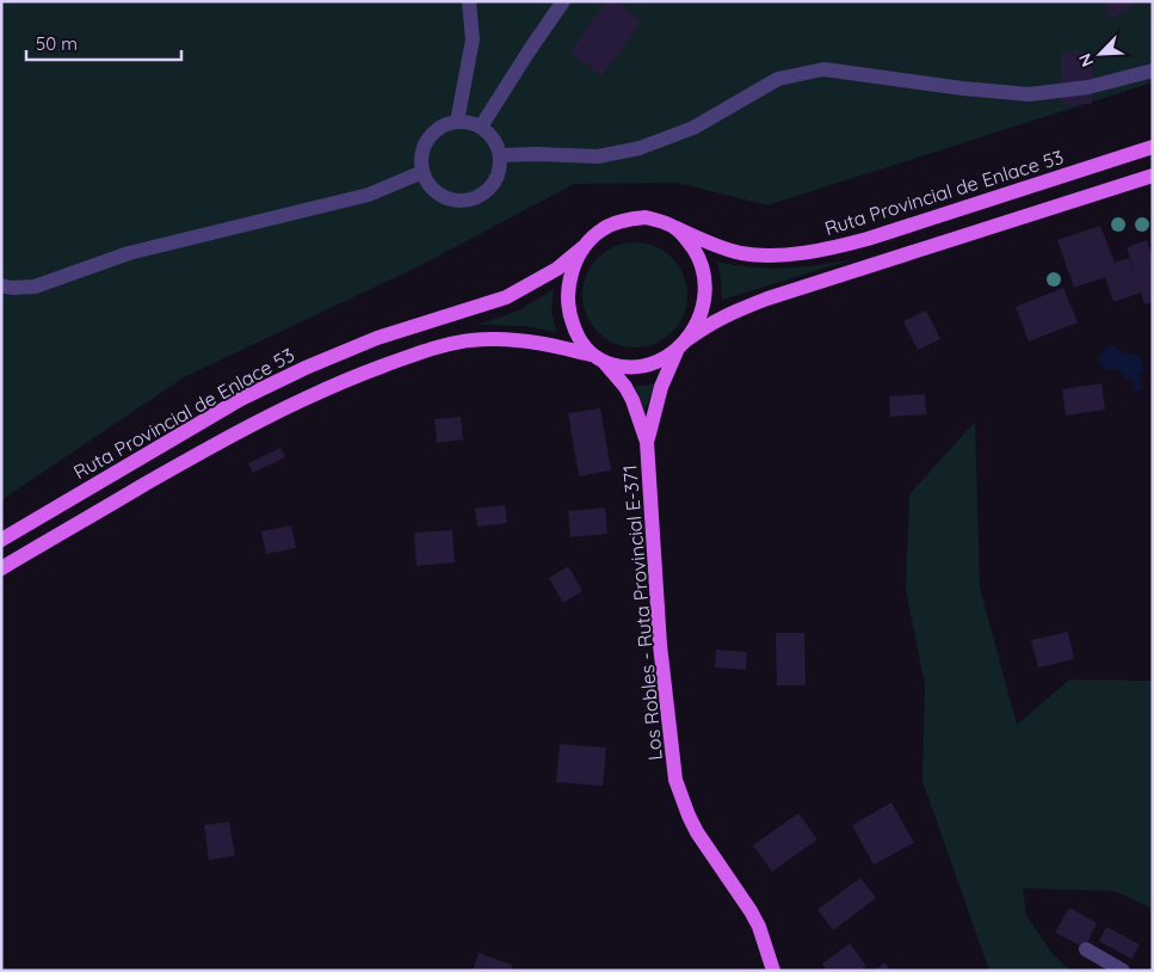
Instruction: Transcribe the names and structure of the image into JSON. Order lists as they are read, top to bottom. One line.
{"streets":{"main road":["Ruta Provincial de Enlace 53","Los Robles - Ruta Provincial E-371"]},"scale_bar":"50 m","north":"bottom left"}
